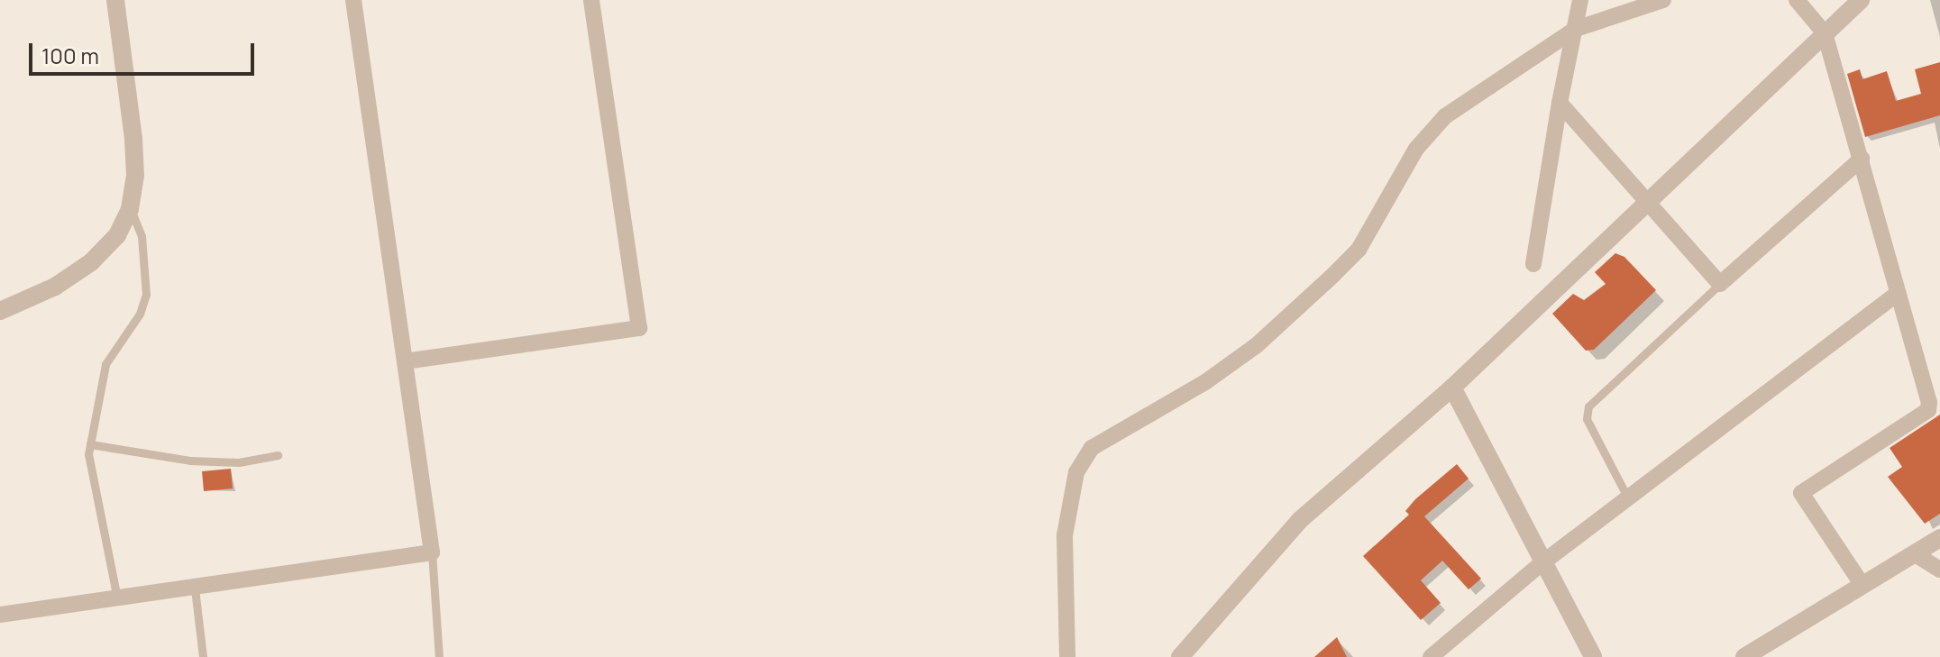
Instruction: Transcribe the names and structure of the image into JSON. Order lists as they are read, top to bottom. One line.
{"scale_bar":"100 m"}
